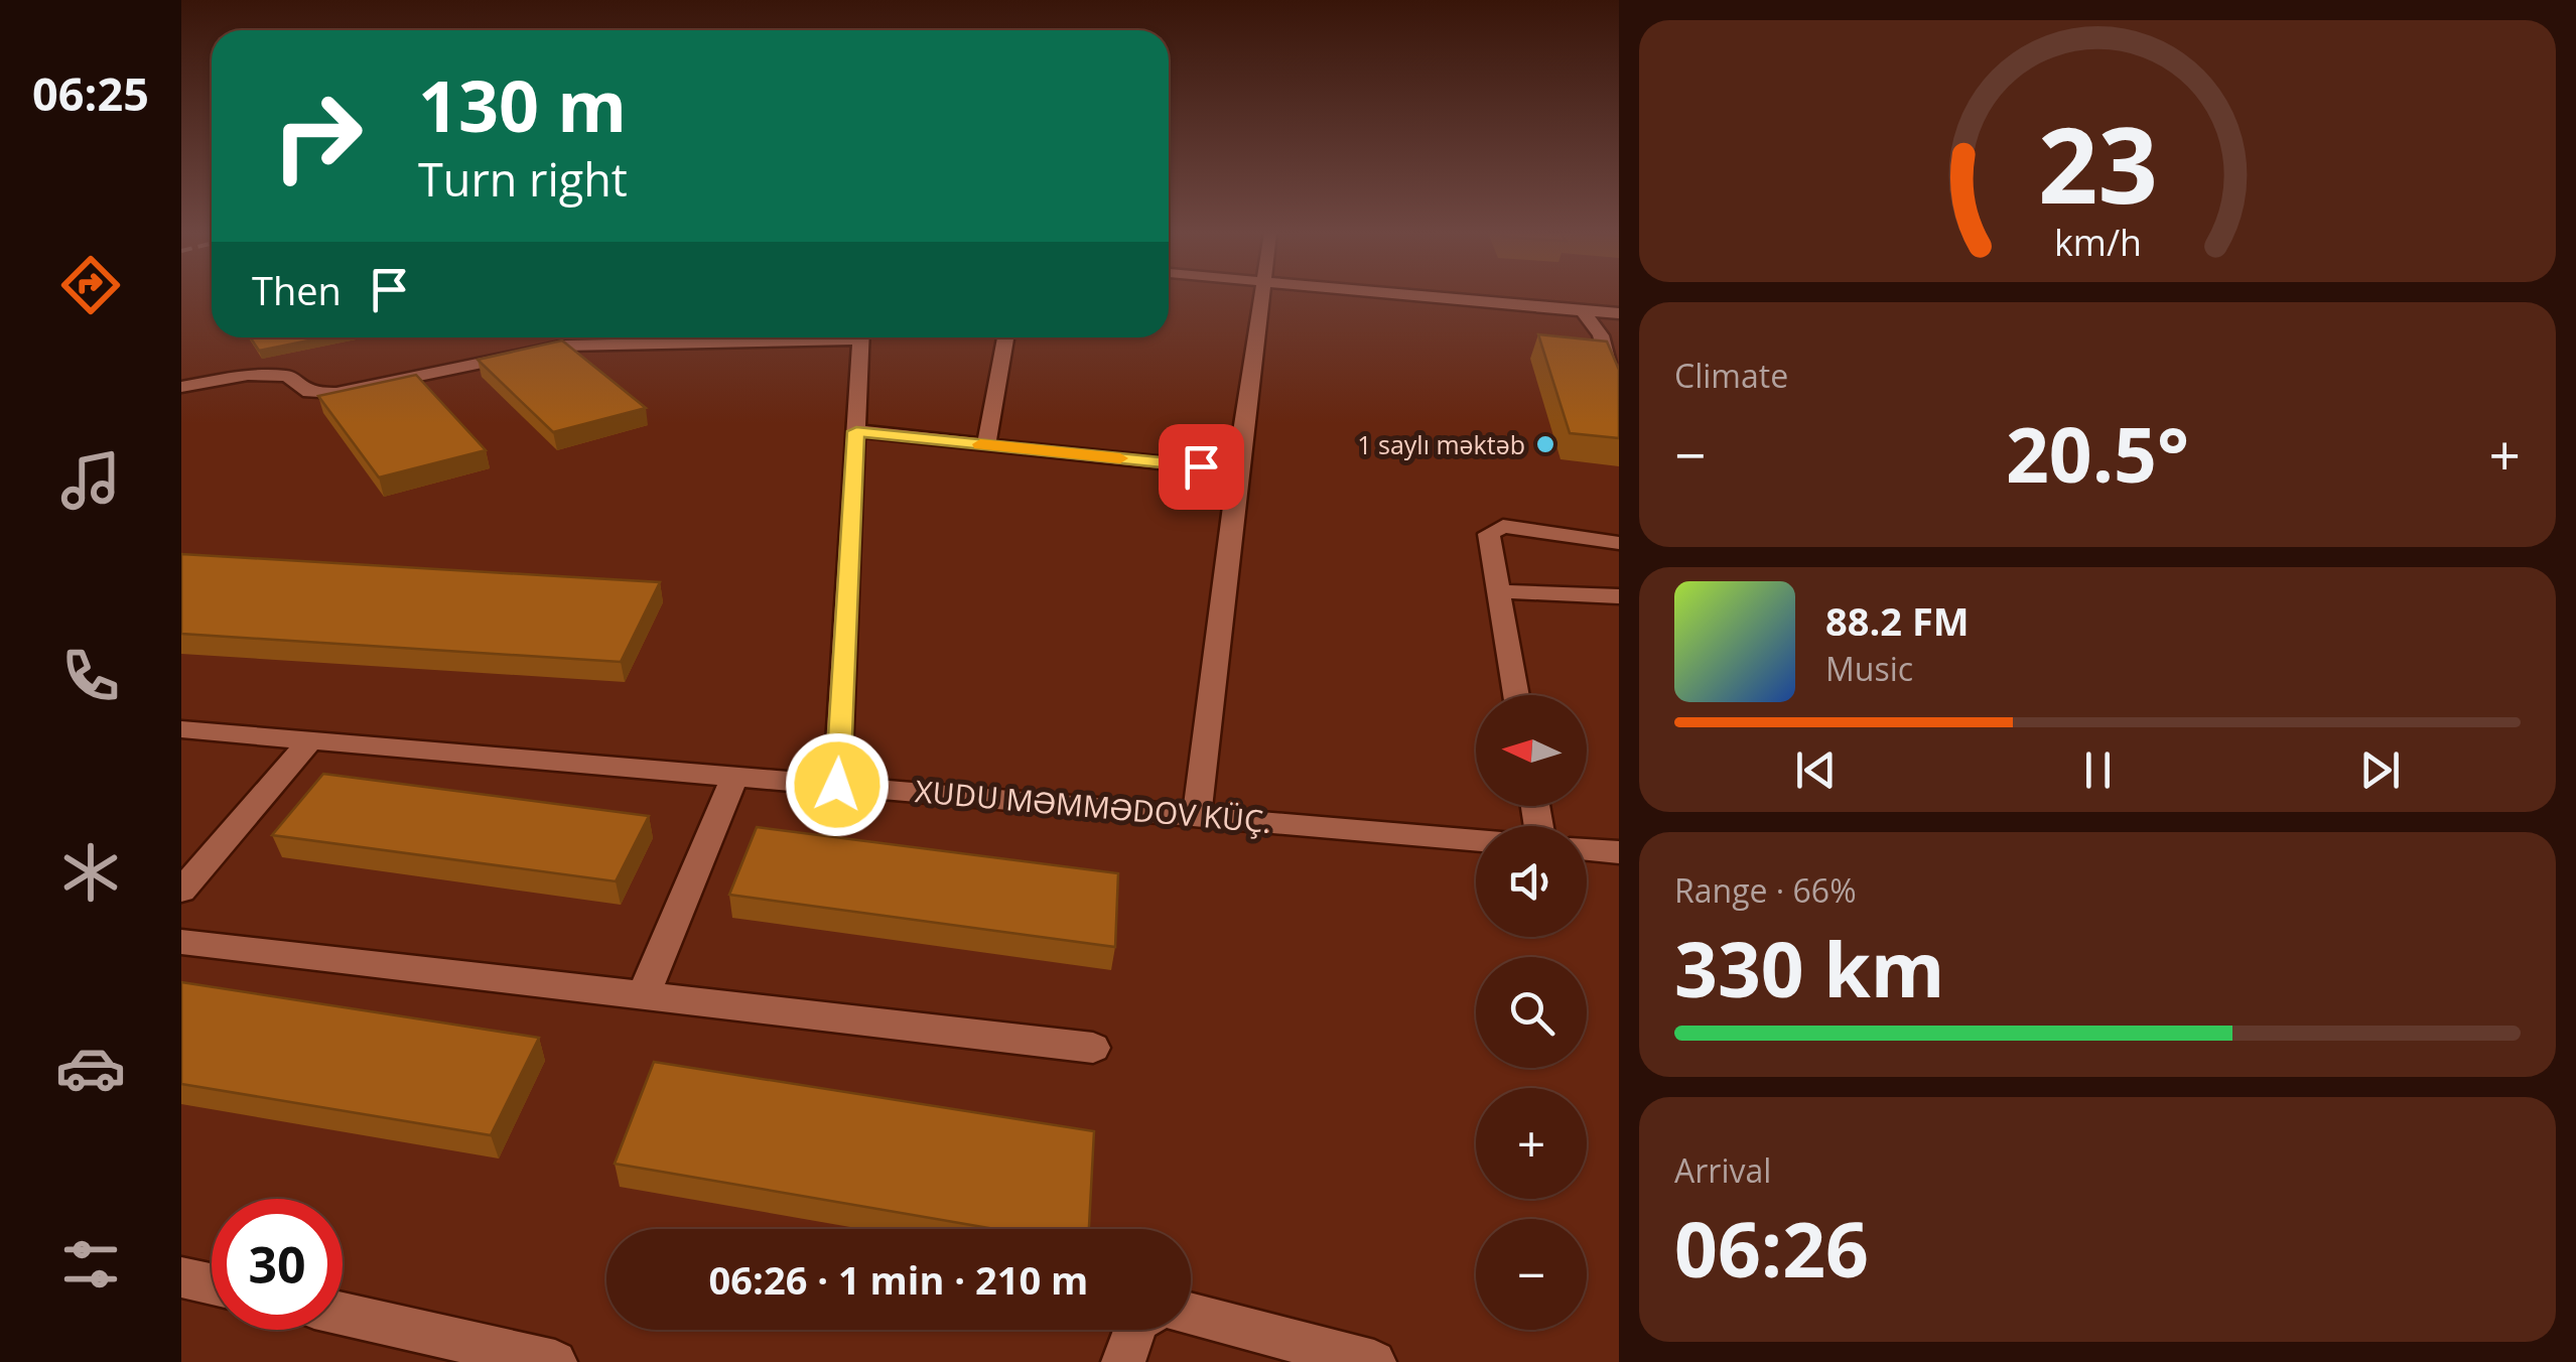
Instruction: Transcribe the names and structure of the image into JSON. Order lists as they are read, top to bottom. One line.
{"streets":{"street":["XUDU MƏMMƏDOV KÜÇ."]},"places":["1 saylı məktəb"],"north":"left","page":{"tabs":"06:25","turn":["130 m","Turn right"],"then":"Then","tile":["Climate",["Range · 66%","330 km"],["Arrival","06:26"]],"heat":["−","20.5°","+"],"song":["88.2 FM","Music"],"map_buttons":["+","−"],"limit":"30","trip":"06:26 · 1 min · 210 m","gauge":["23","km/h"]}}
